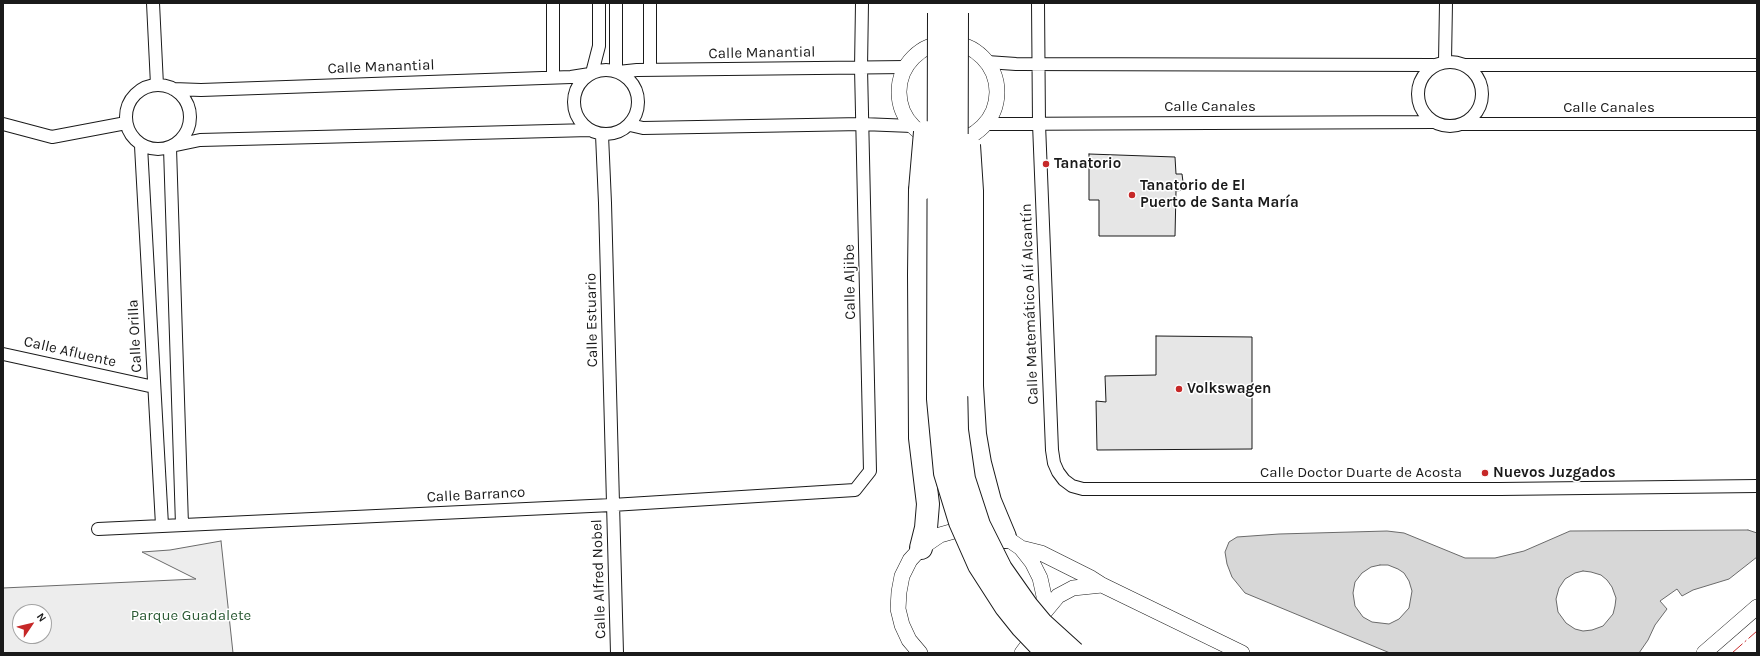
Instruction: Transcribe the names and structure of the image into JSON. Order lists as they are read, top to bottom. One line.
{"streets":{"street":["Calle Manantial","Calle Canales","Calle Aljibe","Calle Matemático Alí Alcantín","Calle Estuario","Calle Orilla","Calle Afluente","Calle Doctor Duarte de Acosta","Calle Barranco","Calle Alfred Nobel"]},"crossings":[["Calle Manantial","Calle Canales"],["Calle Manantial","Calle Aljibe"],["Calle Manantial","Calle Estuario"],["Calle Manantial","Calle Orilla"],["Calle Canales","Calle Matemático Alí Alcantín"],["Calle Aljibe","Calle Barranco"],["Calle Matemático Alí Alcantín","Calle Doctor Duarte de Acosta"],["Calle Estuario","Calle Barranco"],["Calle Estuario","Calle Alfred Nobel"],["Calle Orilla","Calle Afluente"],["Calle Orilla","Calle Barranco"],["Calle Barranco","Calle Alfred Nobel"]],"parks":["Parque Guadalete"],"places":["Tanatorio","Tanatorio de El Puerto de Santa María","Volkswagen","Nuevos Juzgados"],"north":"top right"}
